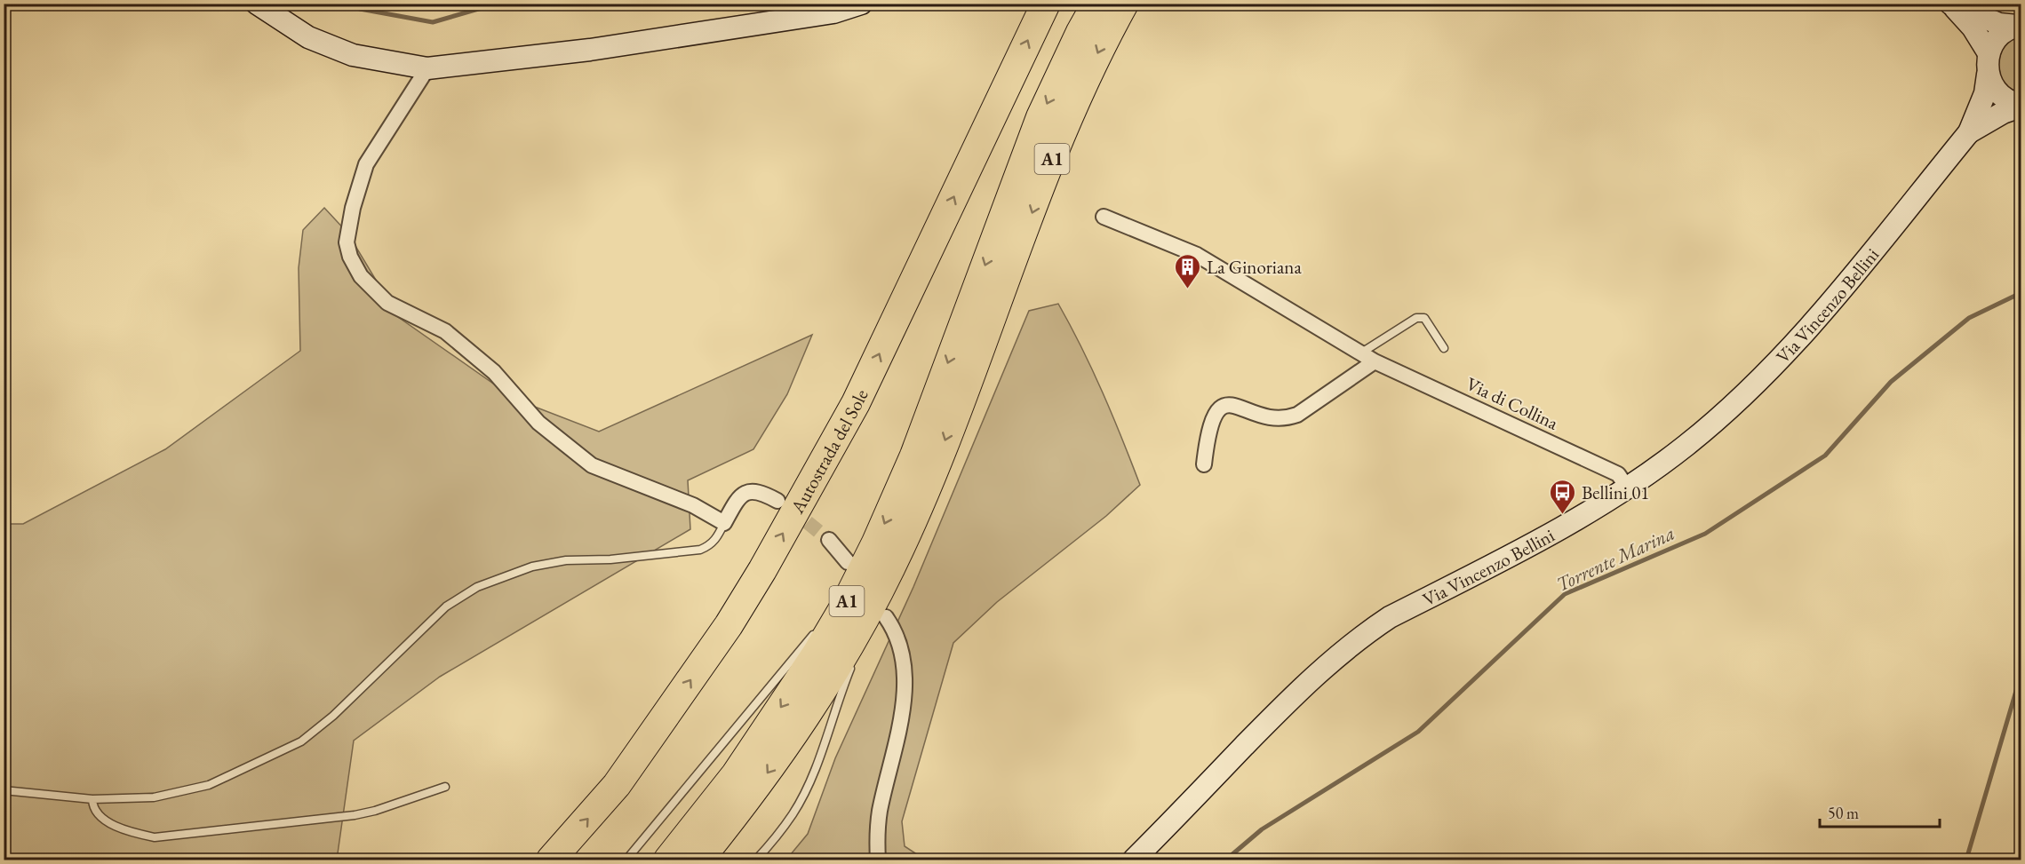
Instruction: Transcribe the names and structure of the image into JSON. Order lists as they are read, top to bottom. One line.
{"streets":{"highway":["A1","Autostrada del Sole"],"main road":["Via Vincenzo Bellini"],"street":["Via di Collina"]},"crossings":[["Via Vincenzo Bellini","Via di Collina"]],"water":["Torrente Marina"],"places":{"building":["La Ginoriana"],"bus stop":["Bellini 01"]},"scale_bar":"50 m"}
